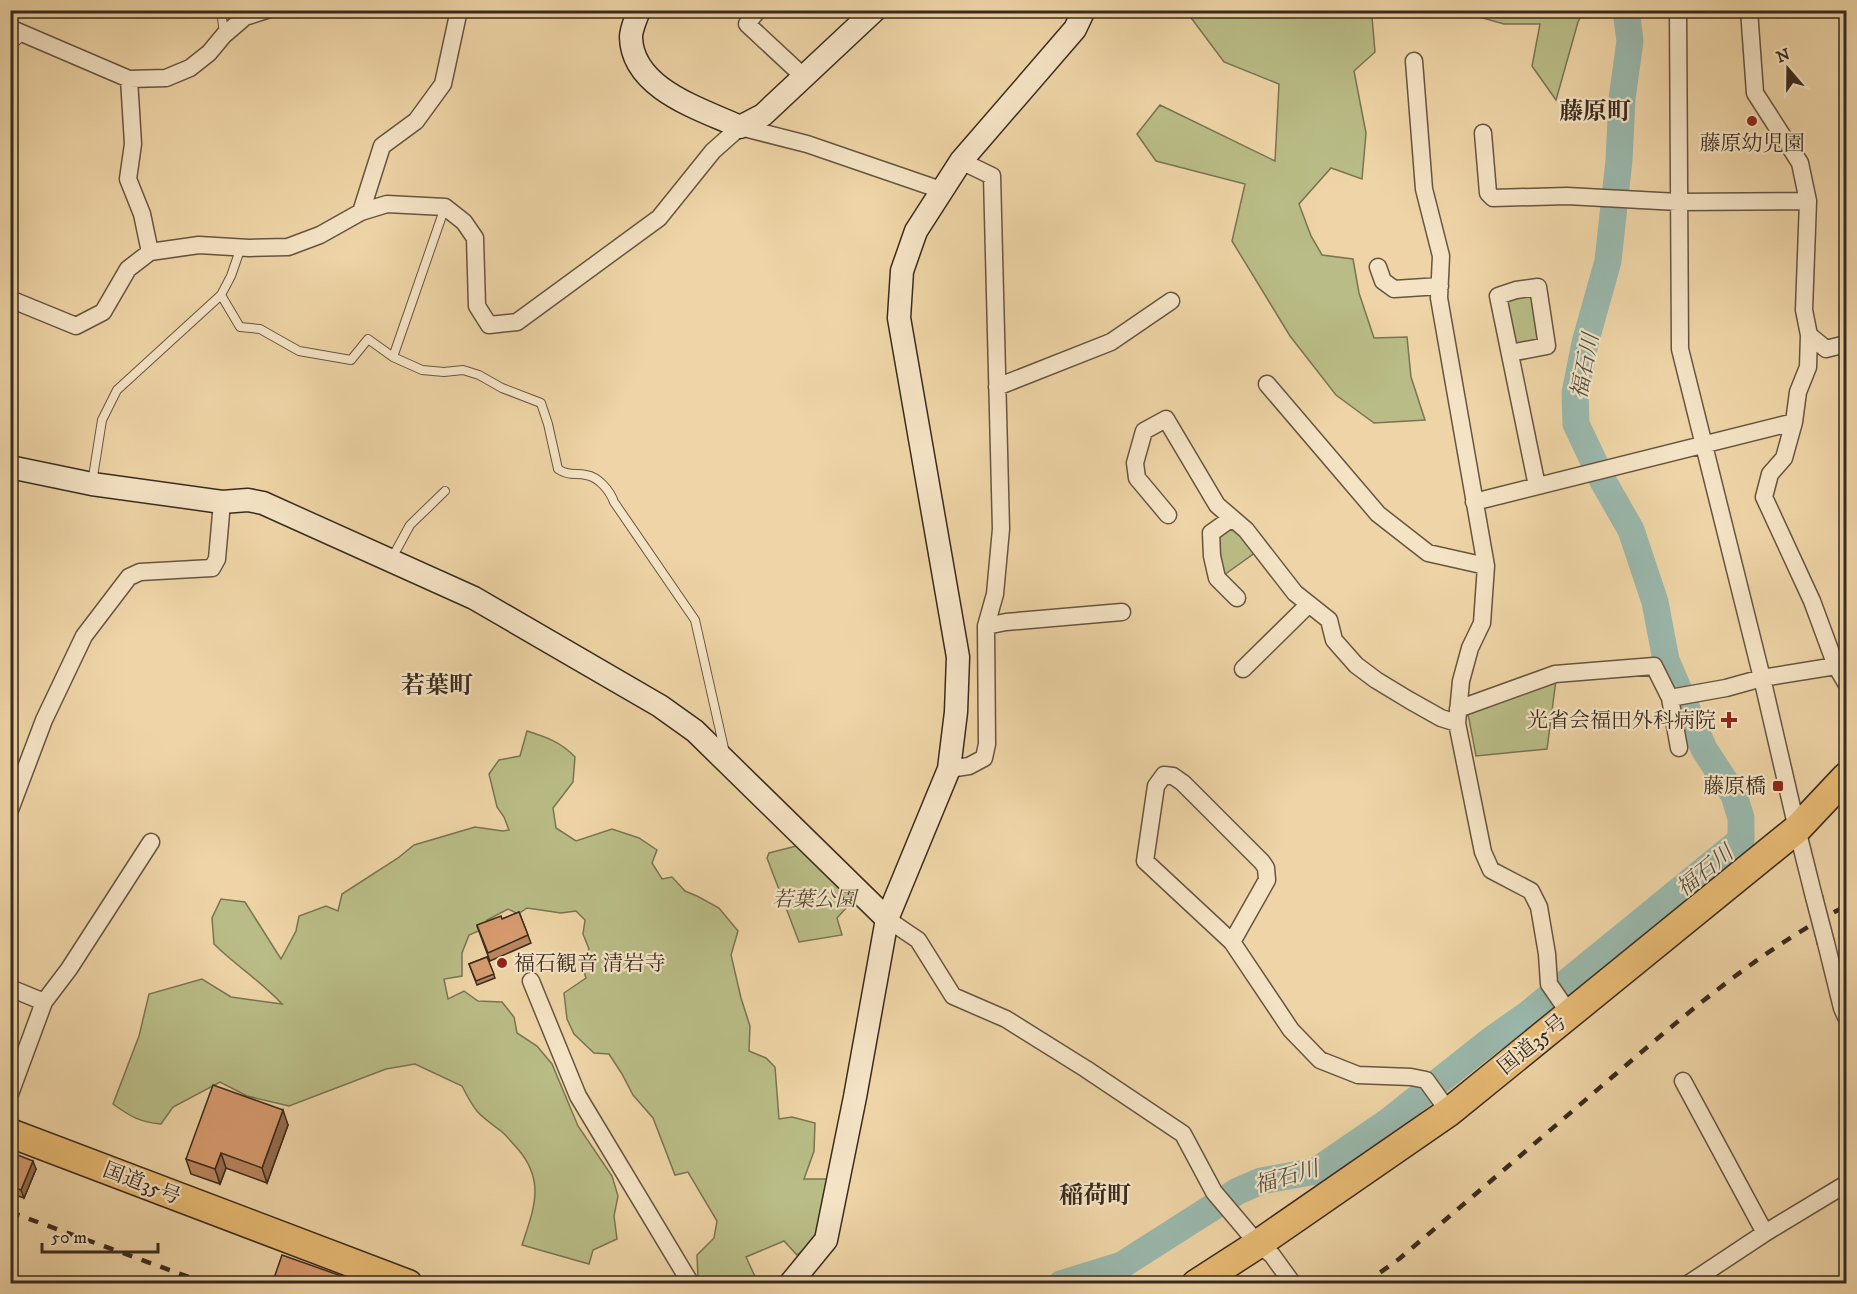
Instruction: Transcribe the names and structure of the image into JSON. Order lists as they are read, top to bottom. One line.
{"streets":{"highway":["国道35号"]},"districts":["藤原町","若葉町","稲荷町"],"water":["福石川"],"parks":["若葉公園"],"places":{"other":["藤原幼児園","福石観音 清岩寺"],"health":["光省会福田外科病院"],"transit":["藤原橋"]},"scale_bar":"50 m","north":"top"}
